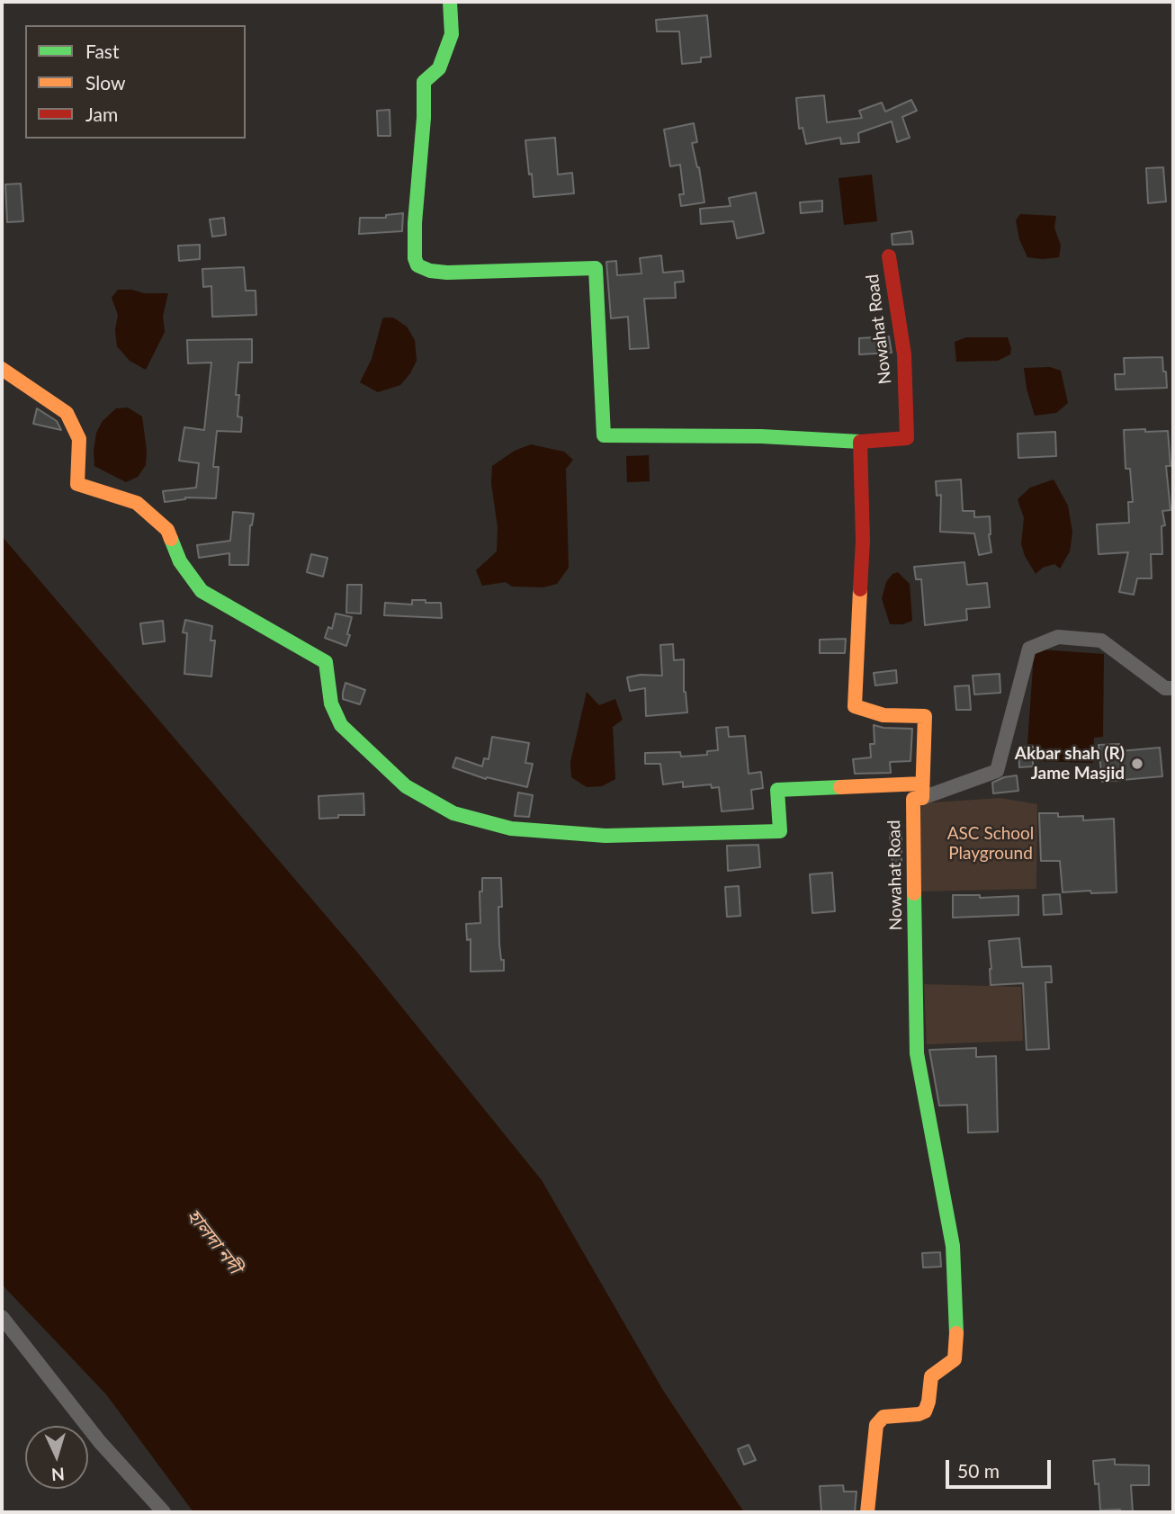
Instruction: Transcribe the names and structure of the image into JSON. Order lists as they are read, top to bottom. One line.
{"streets":{"street":["Nowahat Road"]},"water":["হালদা নদী"],"parks":["ASC School Playground"],"places":["Akbar shah (R) Jame Masjid"],"legend":["Fast","Slow","Jam"],"scale_bar":"50 m","north":"bottom"}
